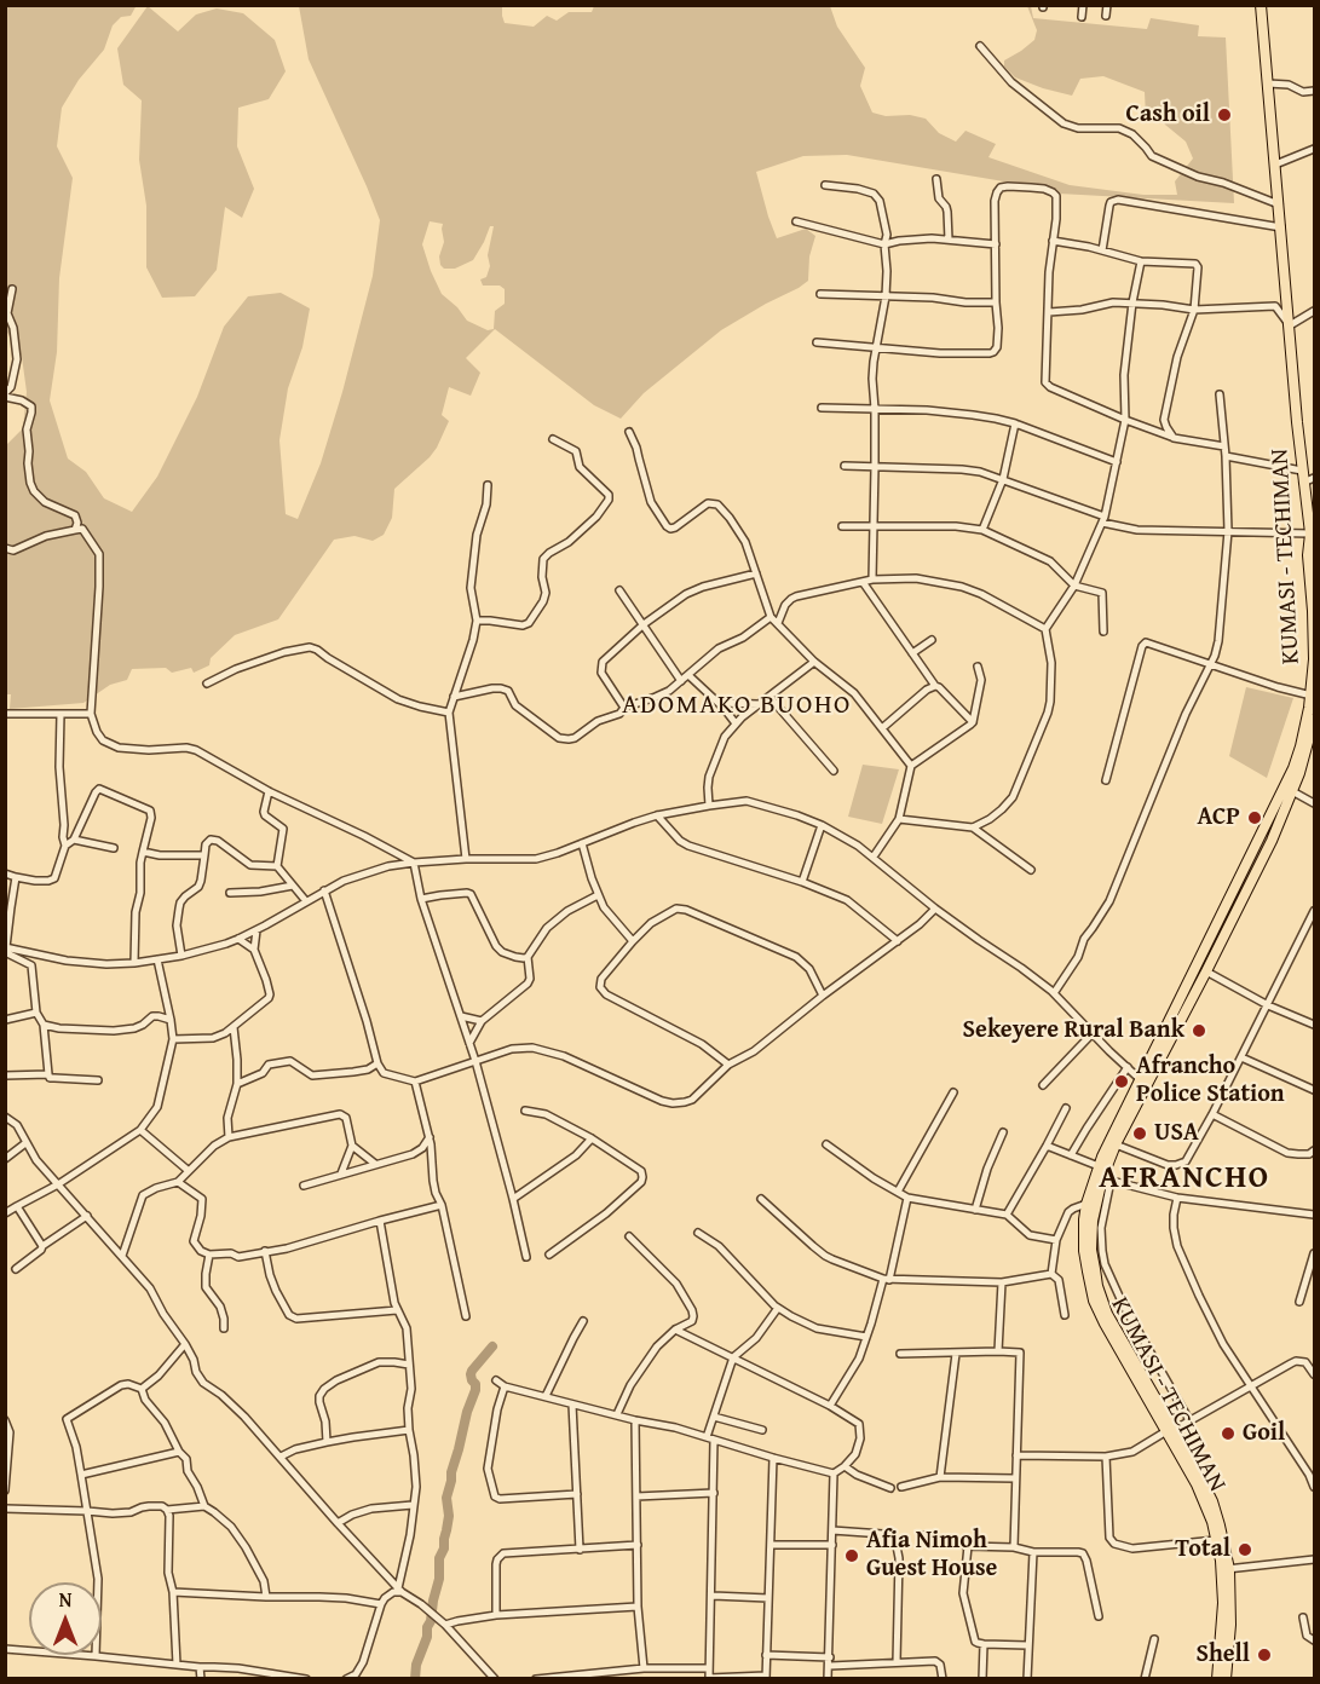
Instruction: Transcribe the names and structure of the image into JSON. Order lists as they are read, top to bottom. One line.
{"streets":{"highway":["KUMASI - TECHIMAN"]},"districts":["ADOMAKO BUOHO","AFRANCHO"],"places":["Cash oil","ACP","Sekeyere Rural Bank","Afrancho Police Station","USA","Goil","Total","Afia Nimoh Guest House","Shell"],"north":"top"}
